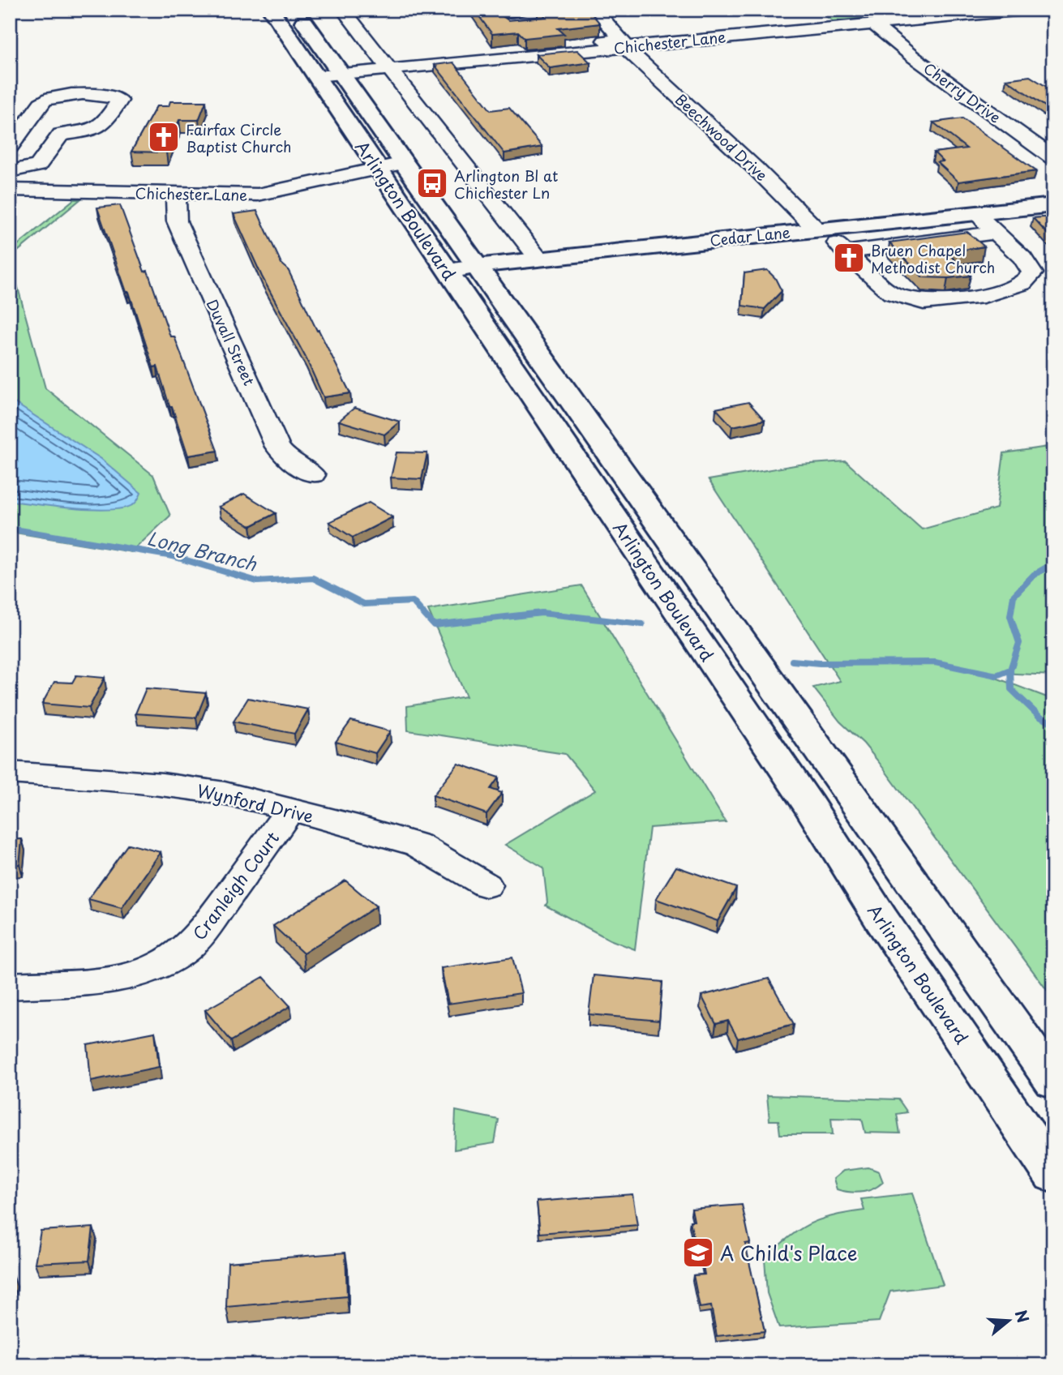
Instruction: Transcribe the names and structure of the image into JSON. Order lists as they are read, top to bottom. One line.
{"streets":{"main road":["Arlington Boulevard","Cedar Lane"],"street":["Chichester Lane","Cherry Drive","Beechwood Drive","Duvall Street","Wynford Drive","Cranleigh Court"]},"crossings":[["Chichester Lane","Cherry Drive"],["Chichester Lane","Beechwood Drive"],["Chichester Lane","Arlington Boulevard"],["Chichester Lane","Duvall Street"],["Beechwood Drive","Cedar Lane"],["Arlington Boulevard","Cedar Lane"],["Wynford Drive","Cranleigh Court"]],"water":["Long Branch"],"places":{"church":["Fairfax Circle Baptist Church","Bruen Chapel Methodist Church"],"bus stop":["Arlington Bl at Chichester Ln"],"school or university":["A Child's Place"]},"north":"right"}
